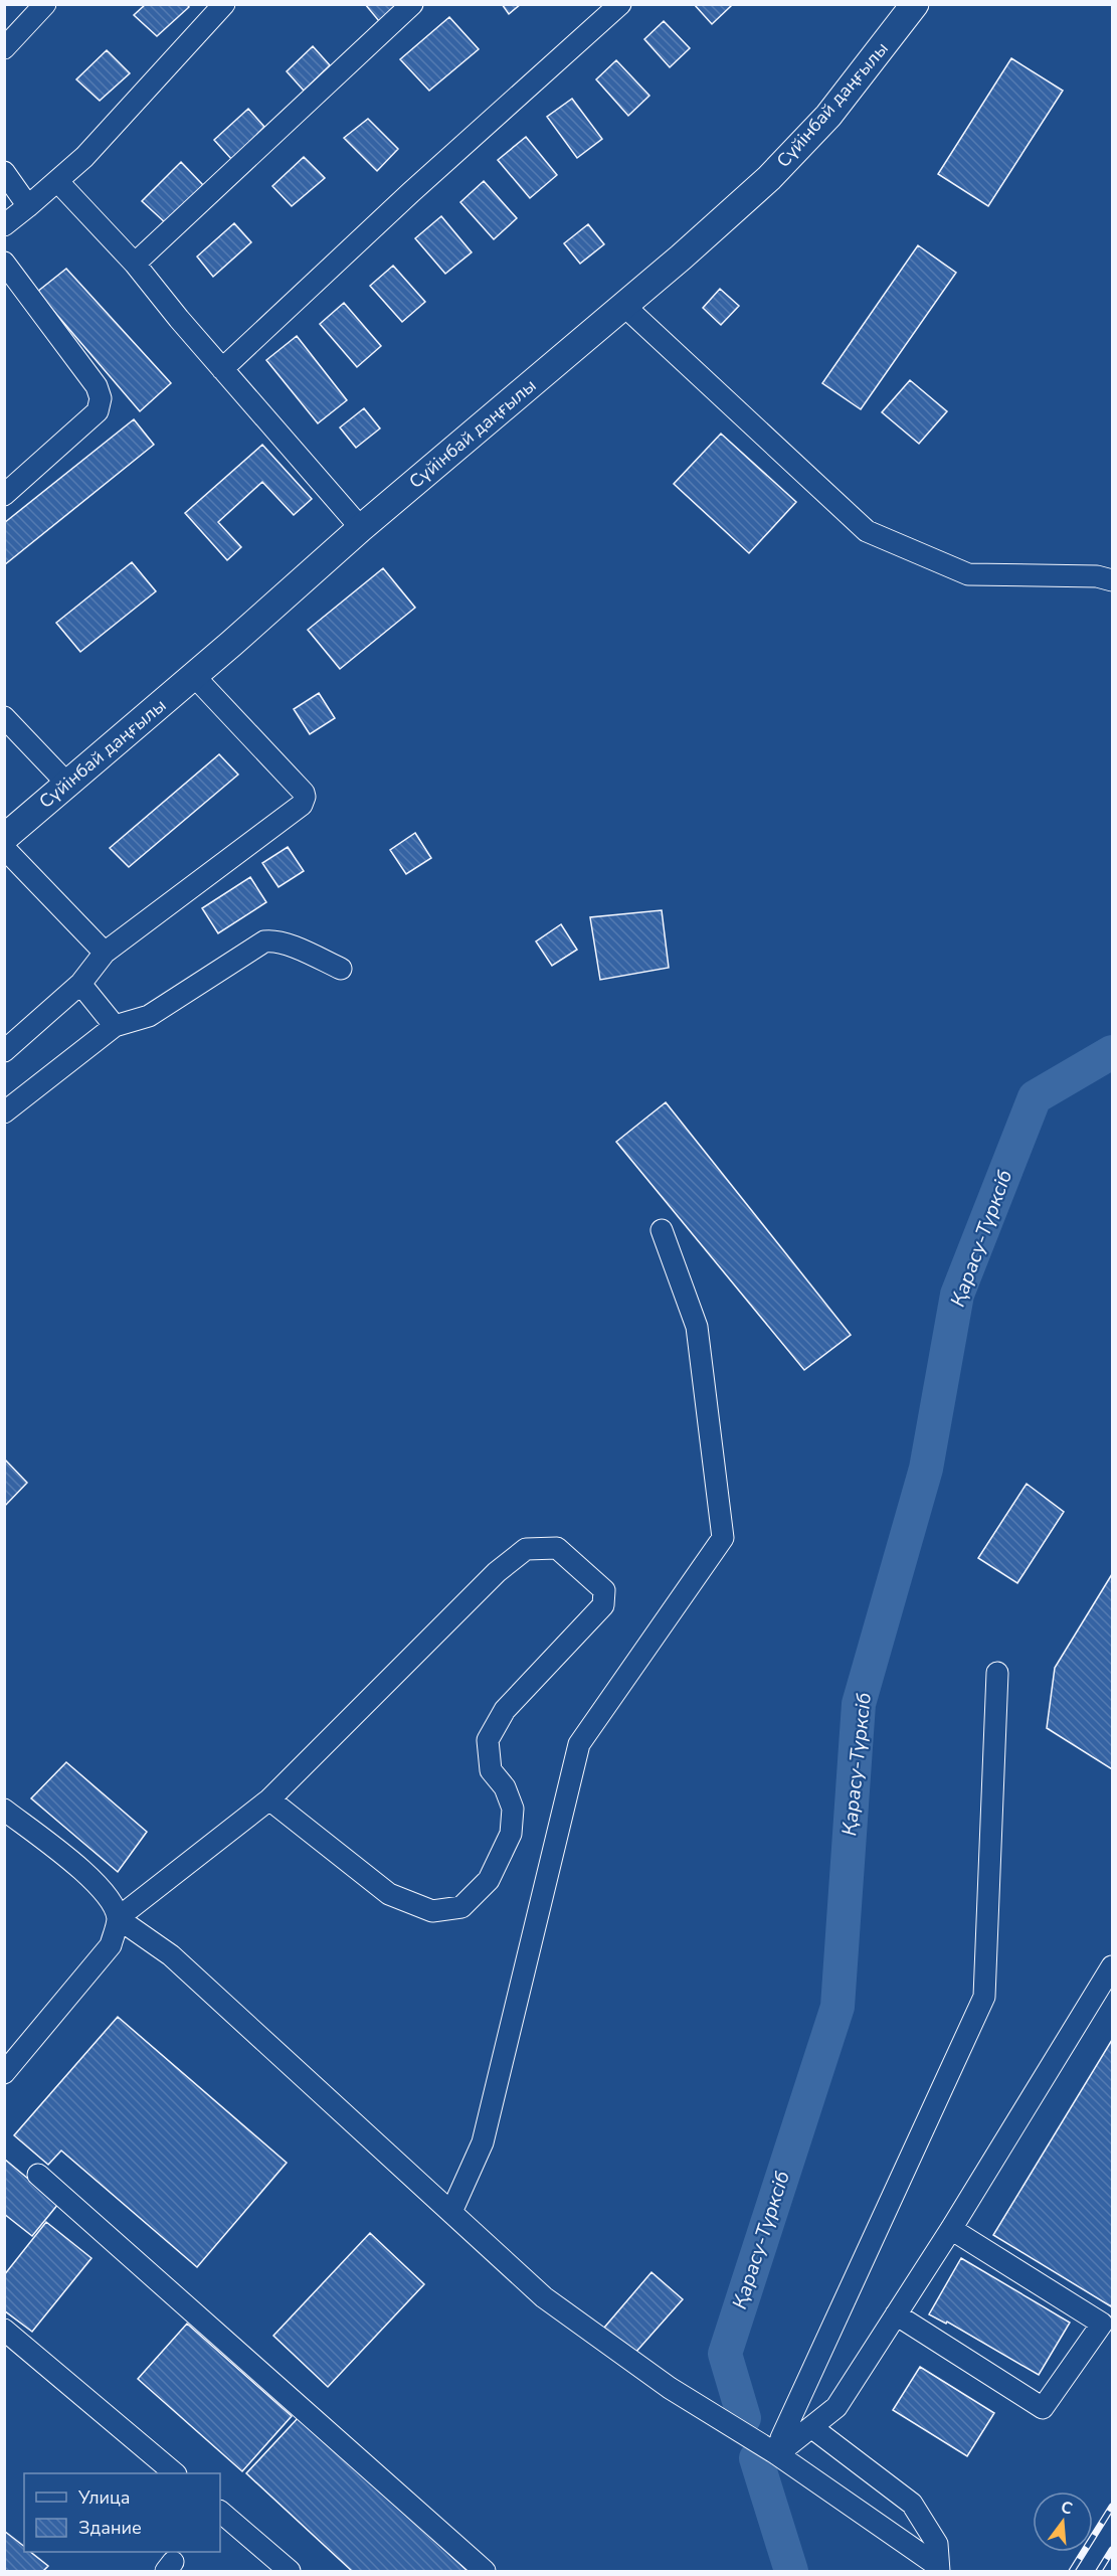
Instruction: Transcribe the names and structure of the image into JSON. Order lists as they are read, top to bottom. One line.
{"streets":{"main road":["Сүйінбай даңғылы"]},"water":["Қарасу-Түрксіб"],"legend":["Улица","Здание"],"north":"top"}
